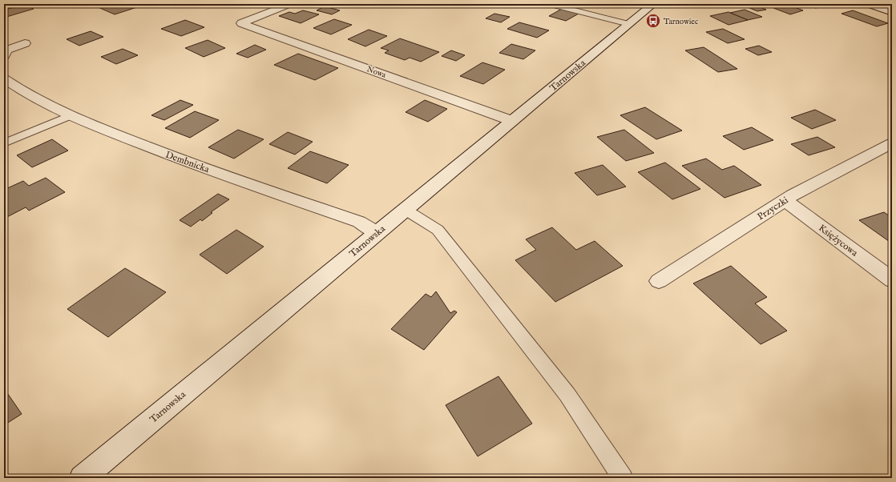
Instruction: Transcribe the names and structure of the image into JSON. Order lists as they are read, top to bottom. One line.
{"streets":{"street":["Nowa","Tarnowska","Dembnicka","Przyczki","Księżycowa"]},"crossings":[["Nowa","Tarnowska"],["Tarnowska","Dembnicka"],["Przyczki","Księżycowa"]],"places":{"bus stop":["Tarnowiec"]}}
